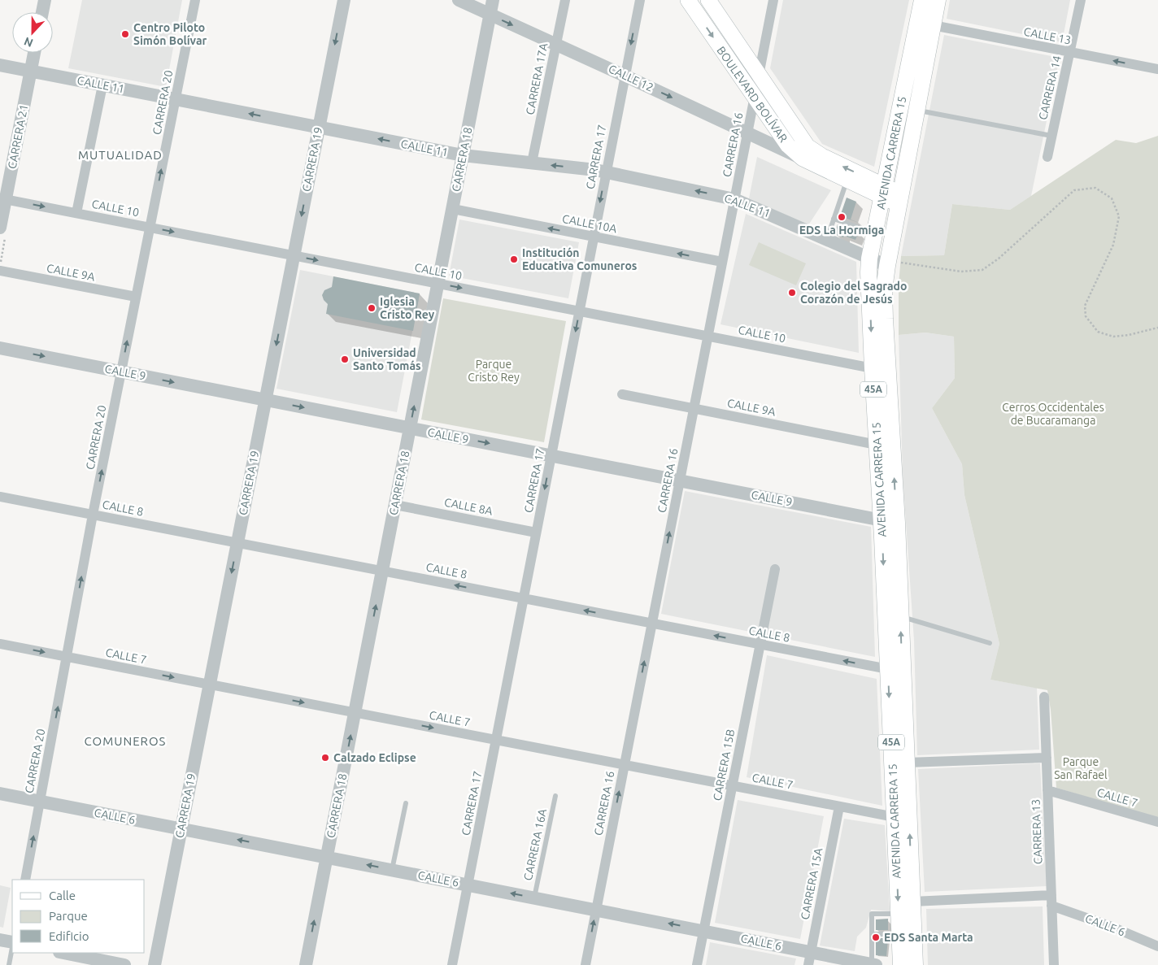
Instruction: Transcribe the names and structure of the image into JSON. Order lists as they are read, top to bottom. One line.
{"streets":{"main road":["BOULEVARD BOLÍVAR","AVENIDA CARRERA 15","45A"],"street":["CALLE 13","CALLE 12","CARRERA 17A","CALLE 11","CARRERA 14","CARRERA 20","CARRERA 21","CARRERA 16","CARRERA 17","CARRERA 19","CARRERA 18","CALLE 10","CALLE 10A","CALLE 9A","CALLE 9","CALLE 8A","CALLE 8","CALLE 7","CARRERA 15B","CALLE 6","CARRERA 13","CARRERA 15A"],"lane":["CARRERA 16A"]},"crossings":[["CALLE 13","CARRERA 14"],["CALLE 13","AVENIDA CARRERA 15"],["CALLE 12","CARRERA 17A"],["CALLE 12","BOULEVARD BOLÍVAR"],["CALLE 12","CARRERA 16"],["CALLE 12","CARRERA 17"],["CALLE 12","CARRERA 18"],["CARRERA 17A","CALLE 11"],["CALLE 11","CARRERA 20"],["CALLE 11","CARRERA 21"],["CALLE 11","CARRERA 16"],["CALLE 11","AVENIDA CARRERA 15"],["CALLE 11","CARRERA 17"],["CALLE 11","CARRERA 19"],["CALLE 11","CARRERA 18"],["BOULEVARD BOLÍVAR","CARRERA 16"],["BOULEVARD BOLÍVAR","AVENIDA CARRERA 15"],["CARRERA 20","CALLE 10"],["CARRERA 20","CALLE 9A"],["CARRERA 20","CALLE 9"],["CARRERA 20","CALLE 8"],["CARRERA 20","CALLE 7"],["CARRERA 20","CALLE 6"],["CARRERA 21","CALLE 10"],["CARRERA 16","CALLE 10"],["CARRERA 16","CALLE 10A"],["CARRERA 16","CALLE 9A"],["CARRERA 16","CALLE 9"],["CARRERA 16","CALLE 8"],["CARRERA 16","CALLE 7"],["CARRERA 16","CALLE 6"],["AVENIDA CARRERA 15","CALLE 10"],["AVENIDA CARRERA 15","CALLE 9A"],["AVENIDA CARRERA 15","CALLE 9"],["AVENIDA CARRERA 15","CALLE 8"],["AVENIDA CARRERA 15","CALLE 7"],["AVENIDA CARRERA 15","CALLE 6"],["CARRERA 17","CALLE 10"],["CARRERA 17","CALLE 10A"],["CARRERA 17","CALLE 9"],["CARRERA 17","CALLE 8A"],["CARRERA 17","CALLE 8"],["CARRERA 17","CALLE 7"],["CARRERA 17","CALLE 6"],["CARRERA 19","CALLE 10"],["CARRERA 19","CALLE 9"],["CARRERA 19","CALLE 8"],["CARRERA 19","CALLE 7"],["CARRERA 19","CALLE 6"],["CARRERA 18","CALLE 10"],["CARRERA 18","CALLE 10A"],["CARRERA 18","CALLE 9"],["CARRERA 18","CALLE 8A"],["CARRERA 18","CALLE 8"],["CARRERA 18","CALLE 7"],["CARRERA 18","CALLE 6"],["CALLE 8","CARRERA 15B"],["CALLE 7","CARRERA 15B"],["CALLE 7","CARRERA 13"],["CALLE 7","CARRERA 15A"],["CARRERA 15B","CALLE 6"],["CALLE 6","CARRERA 13"],["CALLE 6","CARRERA 16A"],["CALLE 6","CARRERA 15A"]],"one_way":["CALLE 13","CALLE 12","CALLE 11","CARRERA 20","CARRERA 16","CARRERA 17","CARRERA 19","CARRERA 18","CALLE 10","CALLE 10A","CALLE 9","CALLE 8","CALLE 7"],"districts":["MUTUALIDAD","COMUNEROS"],"parks":["Parque Cristo Rey","Cerros Occidentales de Bucaramanga","Parque San Rafael"],"places":["Centro Piloto Simón Bolívar","EDS La Hormiga","Institución Educativa Comuneros","Colegio del Sagrado Corazón de Jesús","Iglesia Cristo Rey","Universidad Santo Tomás","Calzado Eclipse","EDS Santa Marta"],"legend":["Calle","Parque","Edificio"],"north":"bottom"}
